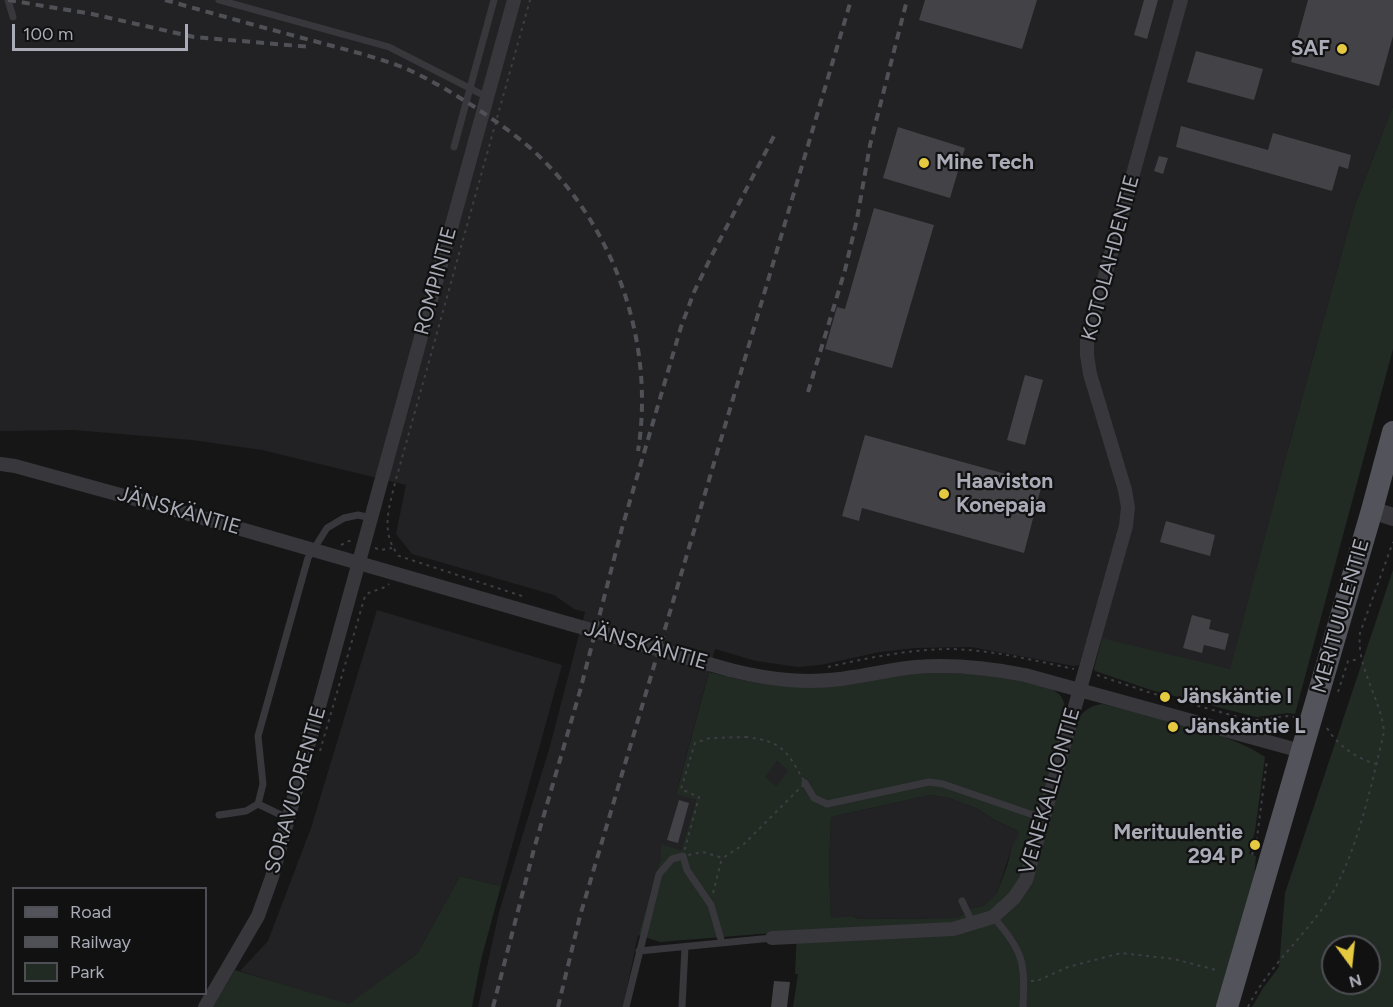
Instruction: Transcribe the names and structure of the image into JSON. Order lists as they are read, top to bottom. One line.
{"streets":{"main road":["MERITUULENTIE"],"street":["KOTOLAHDENTIE","ROMPINTIE","JÄNSKÄNTIE","SORAVUORENTIE","VENEKALLIONTIE"]},"crossings":[["KOTOLAHDENTIE","JÄNSKÄNTIE"],["KOTOLAHDENTIE","VENEKALLIONTIE"],["ROMPINTIE","JÄNSKÄNTIE"],["ROMPINTIE","SORAVUORENTIE"],["JÄNSKÄNTIE","MERITUULENTIE"],["JÄNSKÄNTIE","SORAVUORENTIE"],["JÄNSKÄNTIE","VENEKALLIONTIE"]],"places":["SAF","Mine Tech","Haaviston Konepaja","Jänskäntie I","Jänskäntie L","Merituulentie 294 P"],"legend":["Road","Railway","Park"],"scale_bar":"100 m","north":"bottom"}
